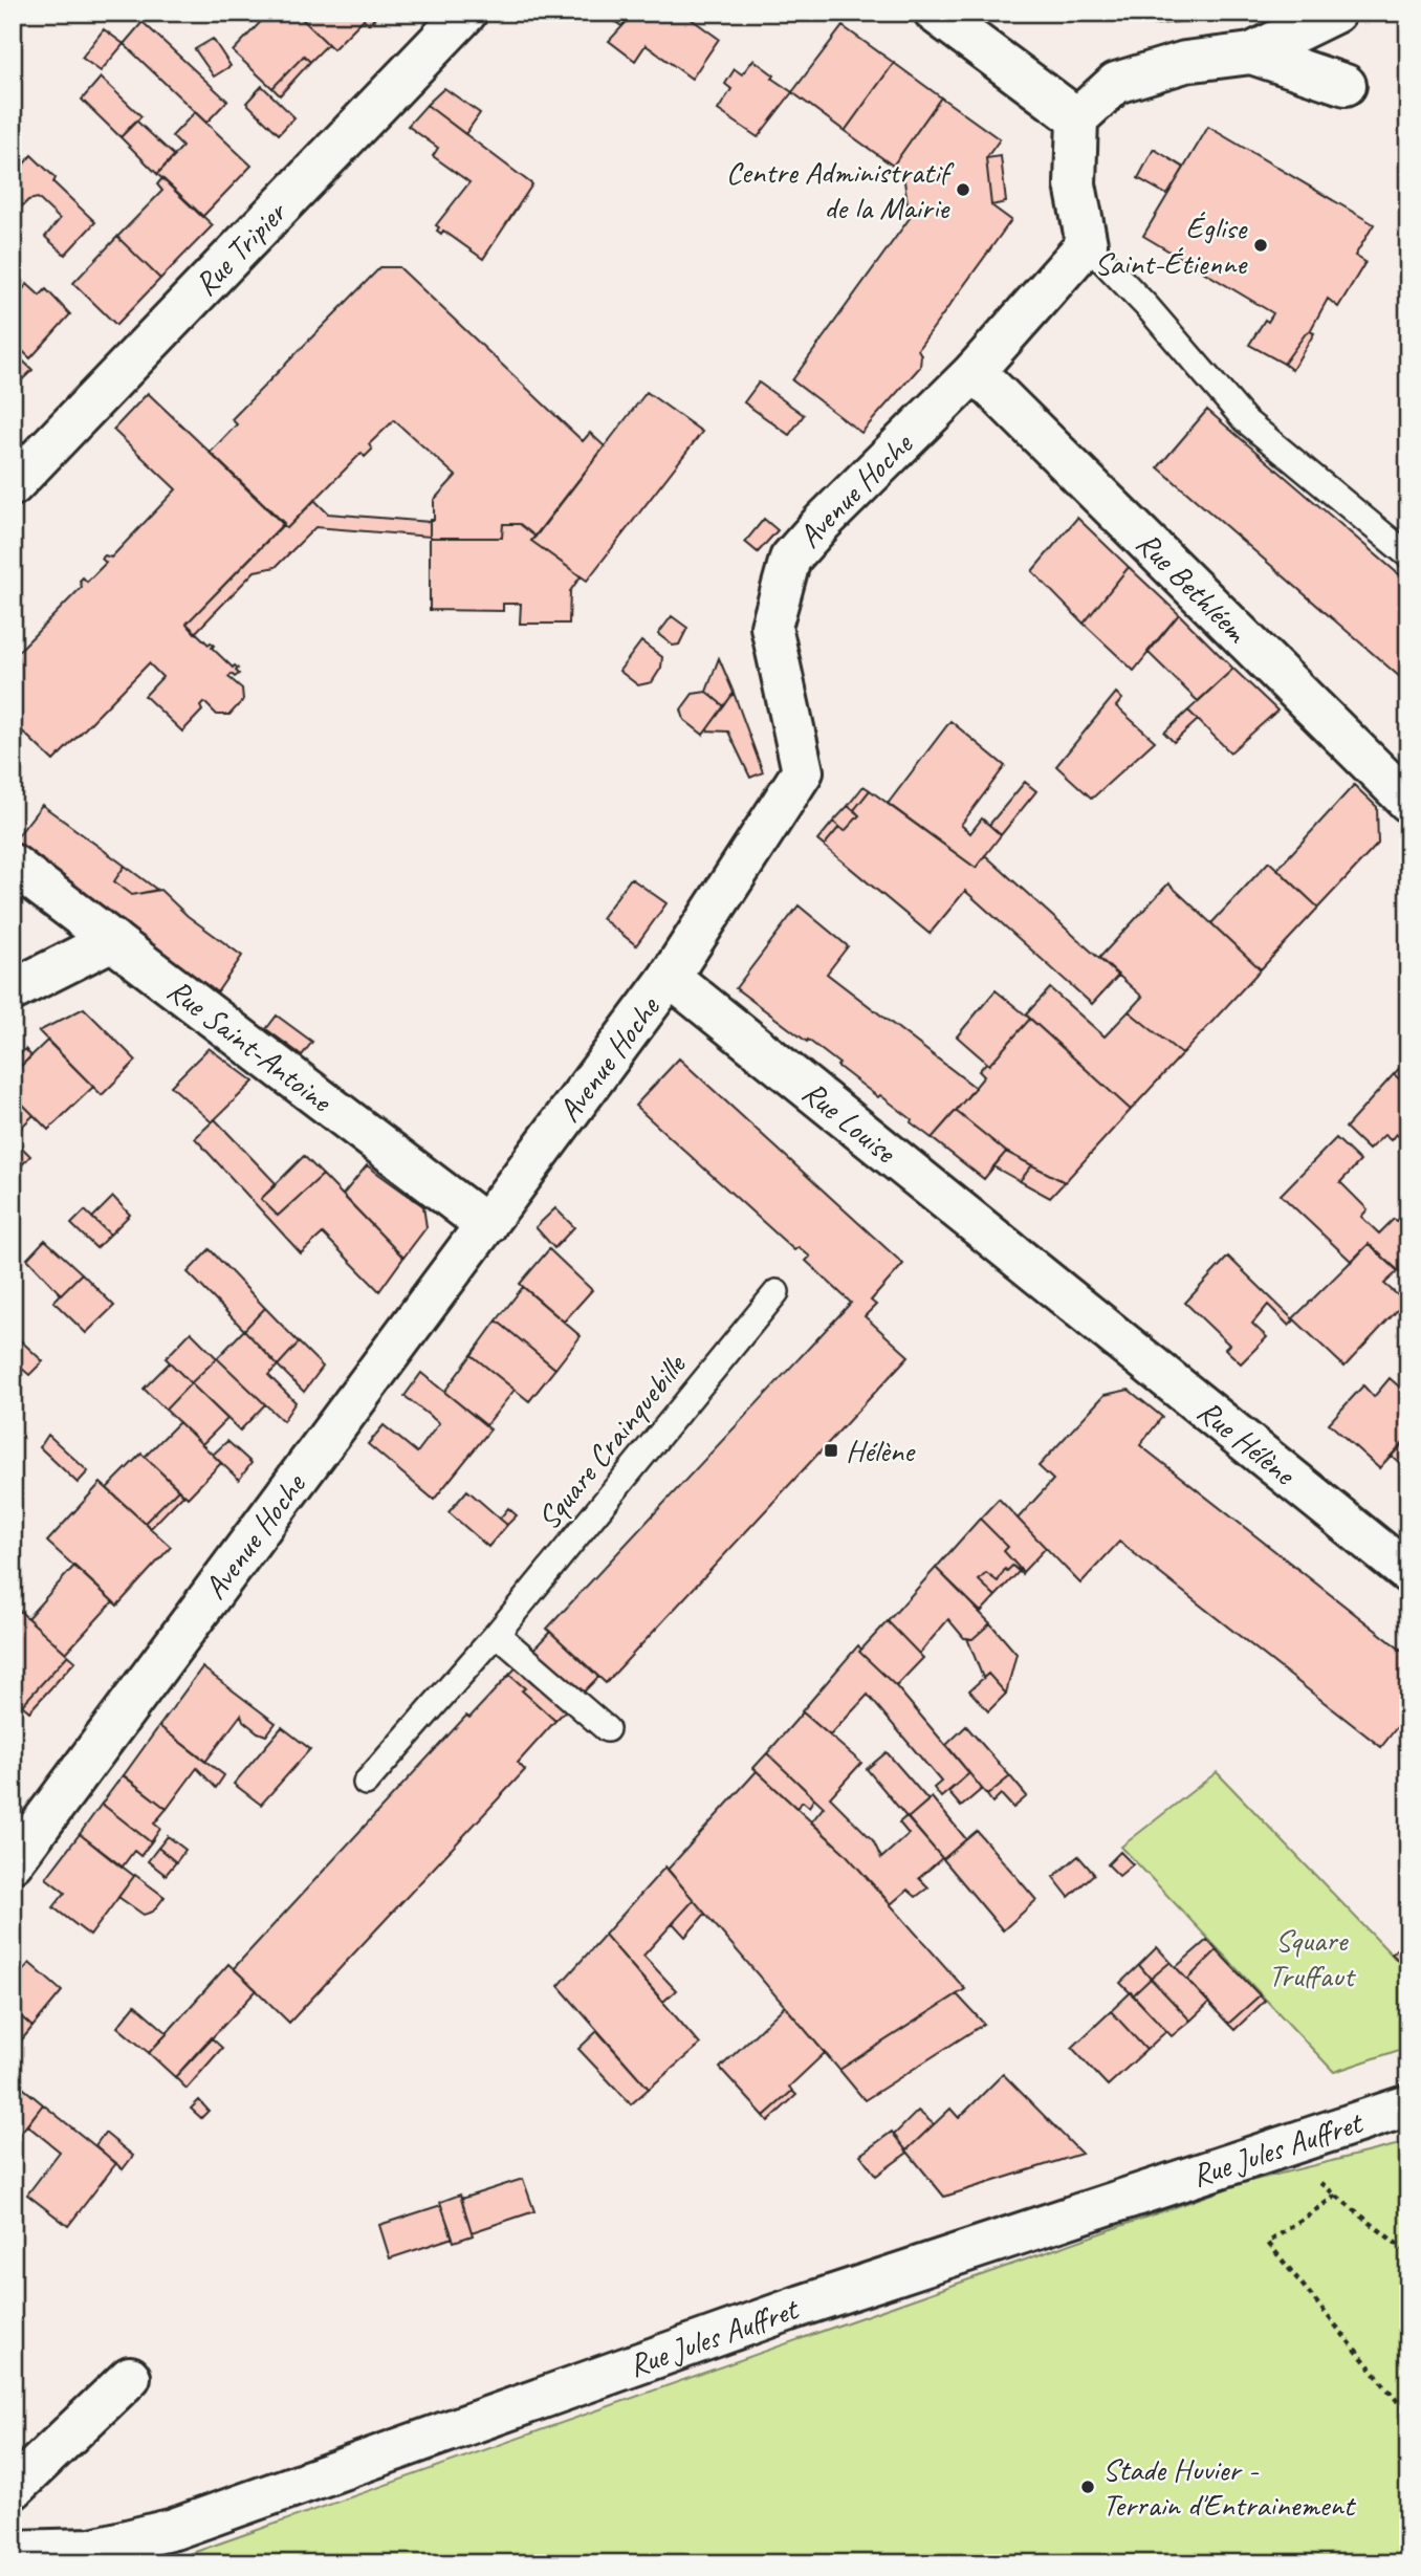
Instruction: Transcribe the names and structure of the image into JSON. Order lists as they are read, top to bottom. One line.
{"streets":{"street":["Rue Tripier","Avenue Hoche","Rue Bethléem","Rue Saint-Antoine","Rue Louise","Rue Hélène","Rue Jules Auffret"],"lane":["Square Crainquebille"]},"crossings":[["Avenue Hoche","Rue Bethléem"],["Avenue Hoche","Rue Saint-Antoine"],["Avenue Hoche","Rue Louise"],["Rue Louise","Rue Hélène"]],"parks":["Square Truffaut"],"places":{"other":["Centre Administratif de la Mairie","Église Saint-Étienne","Stade Huvier - Terrain d'Entrainement"],"transit":["Hélène"]}}
